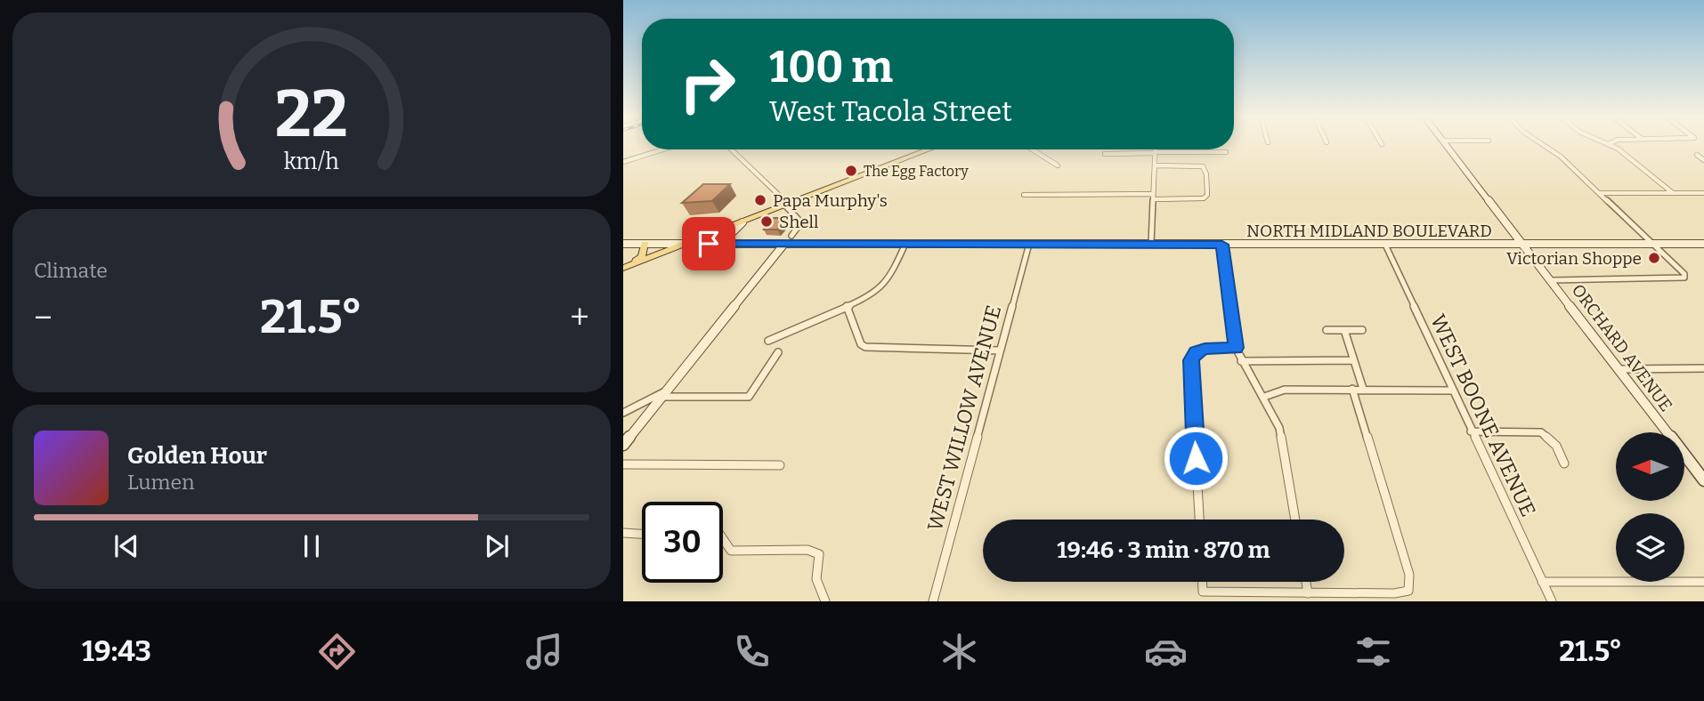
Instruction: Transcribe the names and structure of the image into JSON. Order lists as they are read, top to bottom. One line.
{"streets":{"main road":["NORTH MIDLAND BOULEVARD","ORCHARD AVENUE"],"street":["WEST BOONE AVENUE","WEST WILLOW AVENUE"]},"crossings":[["NORTH MIDLAND BOULEVARD","ORCHARD AVENUE"],["NORTH MIDLAND BOULEVARD","WEST BOONE AVENUE"],["NORTH MIDLAND BOULEVARD","WEST WILLOW AVENUE"]],"places":["The Egg Factory","Papa Murphy's","Shell","Victorian Shoppe"],"north":"left","page":{"turn":["100 m","West Tacola Street"],"tile":"Climate","heat":["−","21.5°","+"],"song":["Golden Hour","Lumen"],"limit":"30","trip":"19:46 · 3 min · 870 m","tabs":["19:43","21.5°"],"gauge":["22","km/h"]}}
